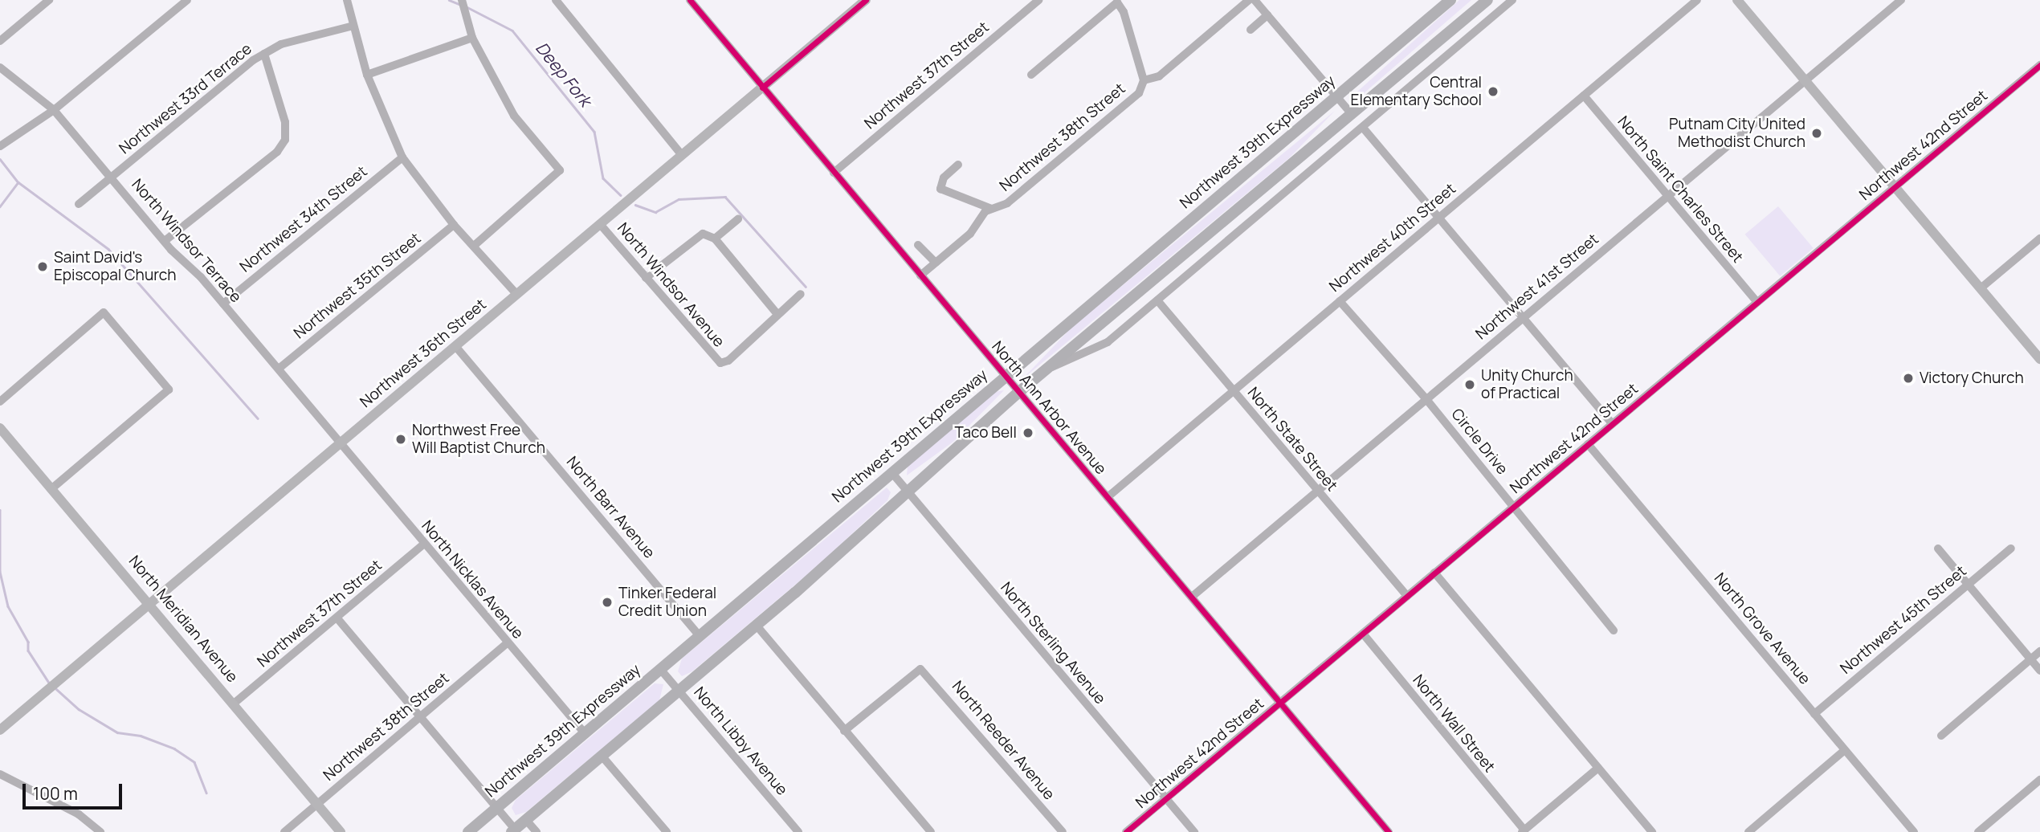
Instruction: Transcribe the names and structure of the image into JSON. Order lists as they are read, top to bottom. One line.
{"streets":{"highway":["Northwest 39th Expressway"],"main road":["Northwest 36th Street","North Meridian Avenue"],"street":["Northwest 37th Street","Northwest 33rd Terrace","Northwest 38th Street","Northwest 42nd Street","North Saint Charles Street","Northwest 34th Street","Northwest 40th Street","North Windsor Terrace","North Windsor Avenue","Northwest 35th Street","Northwest 41st Street","North Ann Arbor Avenue","North State Street","Circle Drive","North Barr Avenue","North Nicklas Avenue","Northwest 45th Street","North Grove Avenue","North Sterling Avenue","North Wall Street","North Reeder Avenue","North Libby Avenue"]},"crossings":[["Northwest 37th Street","North Ann Arbor Avenue"],["Northwest 37th Street","North Nicklas Avenue"],["Northwest 37th Street","North Meridian Avenue"],["Northwest 33rd Terrace","North Windsor Terrace"],["Northwest 38th Street","North Ann Arbor Avenue"],["Northwest 38th Street","North Nicklas Avenue"],["Northwest 38th Street","North Meridian Avenue"],["Northwest 39th Expressway","North Ann Arbor Avenue"],["Northwest 39th Expressway","North Barr Avenue"],["Northwest 39th Expressway","North Nicklas Avenue"],["Northwest 39th Expressway","North Sterling Avenue"],["Northwest 39th Expressway","North Libby Avenue"],["Northwest 42nd Street","North Saint Charles Street"],["Northwest 42nd Street","North Ann Arbor Avenue"],["Northwest 42nd Street","North State Street"],["Northwest 42nd Street","Circle Drive"],["Northwest 42nd Street","North Grove Avenue"],["Northwest 42nd Street","North Sterling Avenue"],["Northwest 42nd Street","North Wall Street"],["North Saint Charles Street","Northwest 40th Street"],["North Saint Charles Street","Northwest 41st Street"],["Northwest 34th Street","North Windsor Terrace"],["Northwest 40th Street","North Ann Arbor Avenue"],["Northwest 40th Street","North State Street"],["Northwest 40th Street","Circle Drive"],["North Windsor Terrace","Northwest 35th Street"],["North Windsor Terrace","Northwest 36th Street"],["North Windsor Terrace","North Nicklas Avenue"],["North Windsor Avenue","Northwest 36th Street"],["Northwest 41st Street","North Ann Arbor Avenue"],["Northwest 41st Street","North State Street"],["Northwest 41st Street","Circle Drive"],["Northwest 36th Street","North Ann Arbor Avenue"],["Northwest 36th Street","North Barr Avenue"],["Northwest 36th Street","North Nicklas Avenue"],["Northwest 36th Street","North Meridian Avenue"],["Northwest 45th Street","North Grove Avenue"]],"water":["Deep Fork"],"places":["Central Elementary School","Putnam City United Methodist Church","Saint David's Episcopal Church","Victory Church","Unity Church of Practical","Taco Bell","Northwest Free Will Baptist Church","Tinker Federal Credit Union"],"scale_bar":"100 m"}
